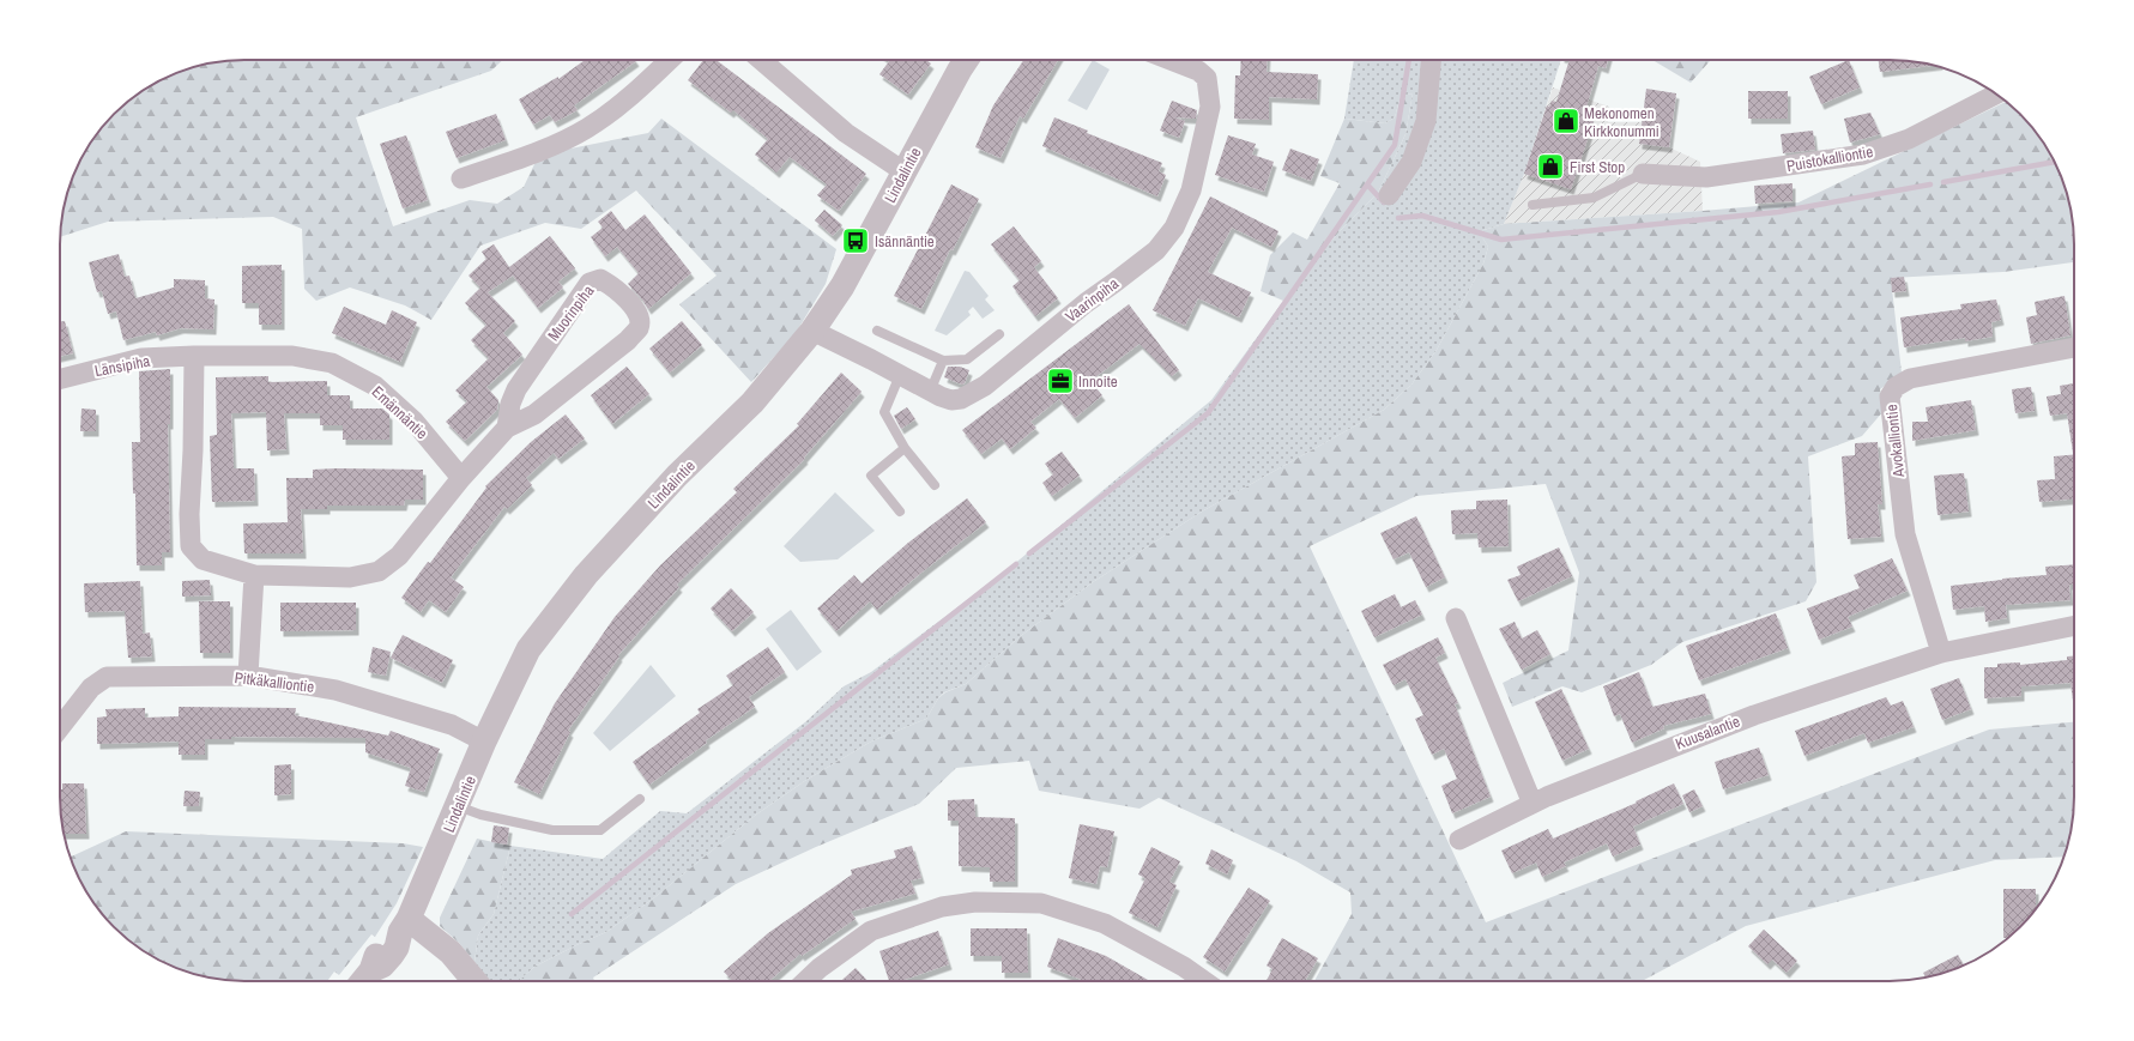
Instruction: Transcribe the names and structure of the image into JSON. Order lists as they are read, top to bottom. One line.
{"streets":{"street":["Puistokalliontie","Lindalintie","Vaarinpiha","Muorinpiha","Länsipiha","Emännäntie","Avokalliontie","Pitkäkalliontie","Kuusalantie"]},"crossings":[["Lindalintie","Vaarinpiha"],["Lindalintie","Pitkäkalliontie"],["Muorinpiha","Emännäntie"],["Länsipiha","Emännäntie"],["Avokalliontie","Kuusalantie"]],"places":{"shop":["Mekonomen Kirkkonummi","First Stop"],"bus stop":["Isännäntie"],"office":["Innoite"]}}
